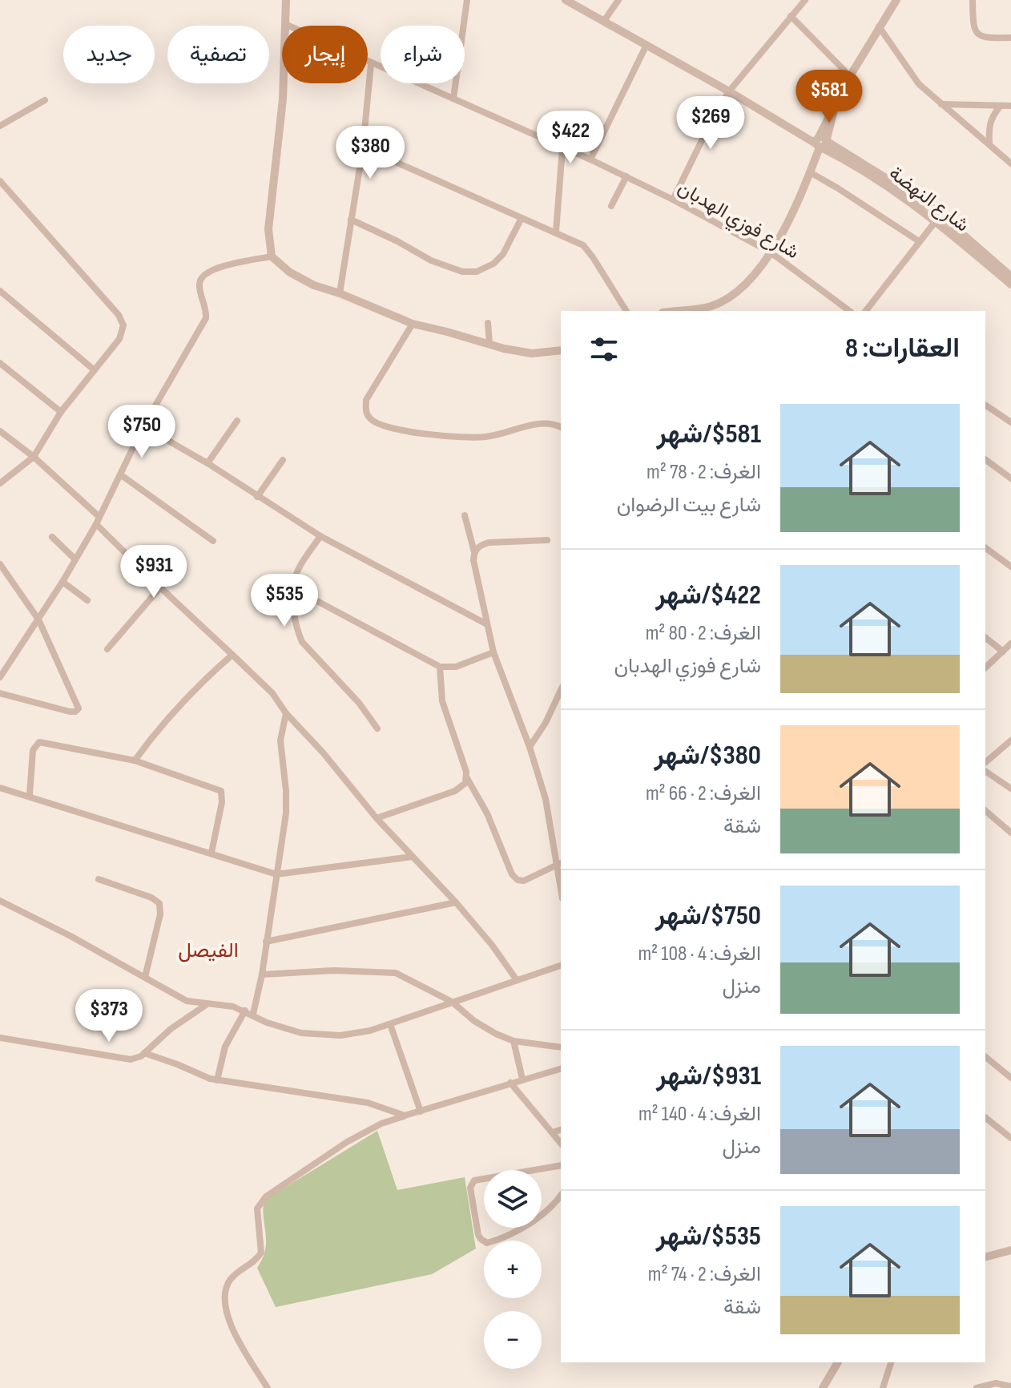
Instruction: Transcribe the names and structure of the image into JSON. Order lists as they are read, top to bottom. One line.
{"streets":{"street":["شارع النهضة","شارع فوزي الهدبان"]},"districts":["الفيصل"],"page":{"chip":["شراء","إيجار","تصفية","جديد"],"price":["$581","$269","$422","$380","$750","$931","$535","$373"],"heading":"العقارات: 8","list":[{"name":"$581/شهر","note":"الغرف: 2 · 78 m² · شارع بيت الرضوان"},{"name":"$422/شهر","note":"الغرف: 2 · 80 m² · شارع فوزي الهدبان"},{"name":"$380/شهر","note":"الغرف: 2 · 66 m² · شقة"},{"name":"$750/شهر","note":"الغرف: 4 · 108 m² · منزل"},{"name":"$931/شهر","note":"الغرف: 4 · 140 m² · منزل"},{"name":"$535/شهر","note":"الغرف: 2 · 74 m² · شقة"}],"map_buttons":["+","−"]}}
